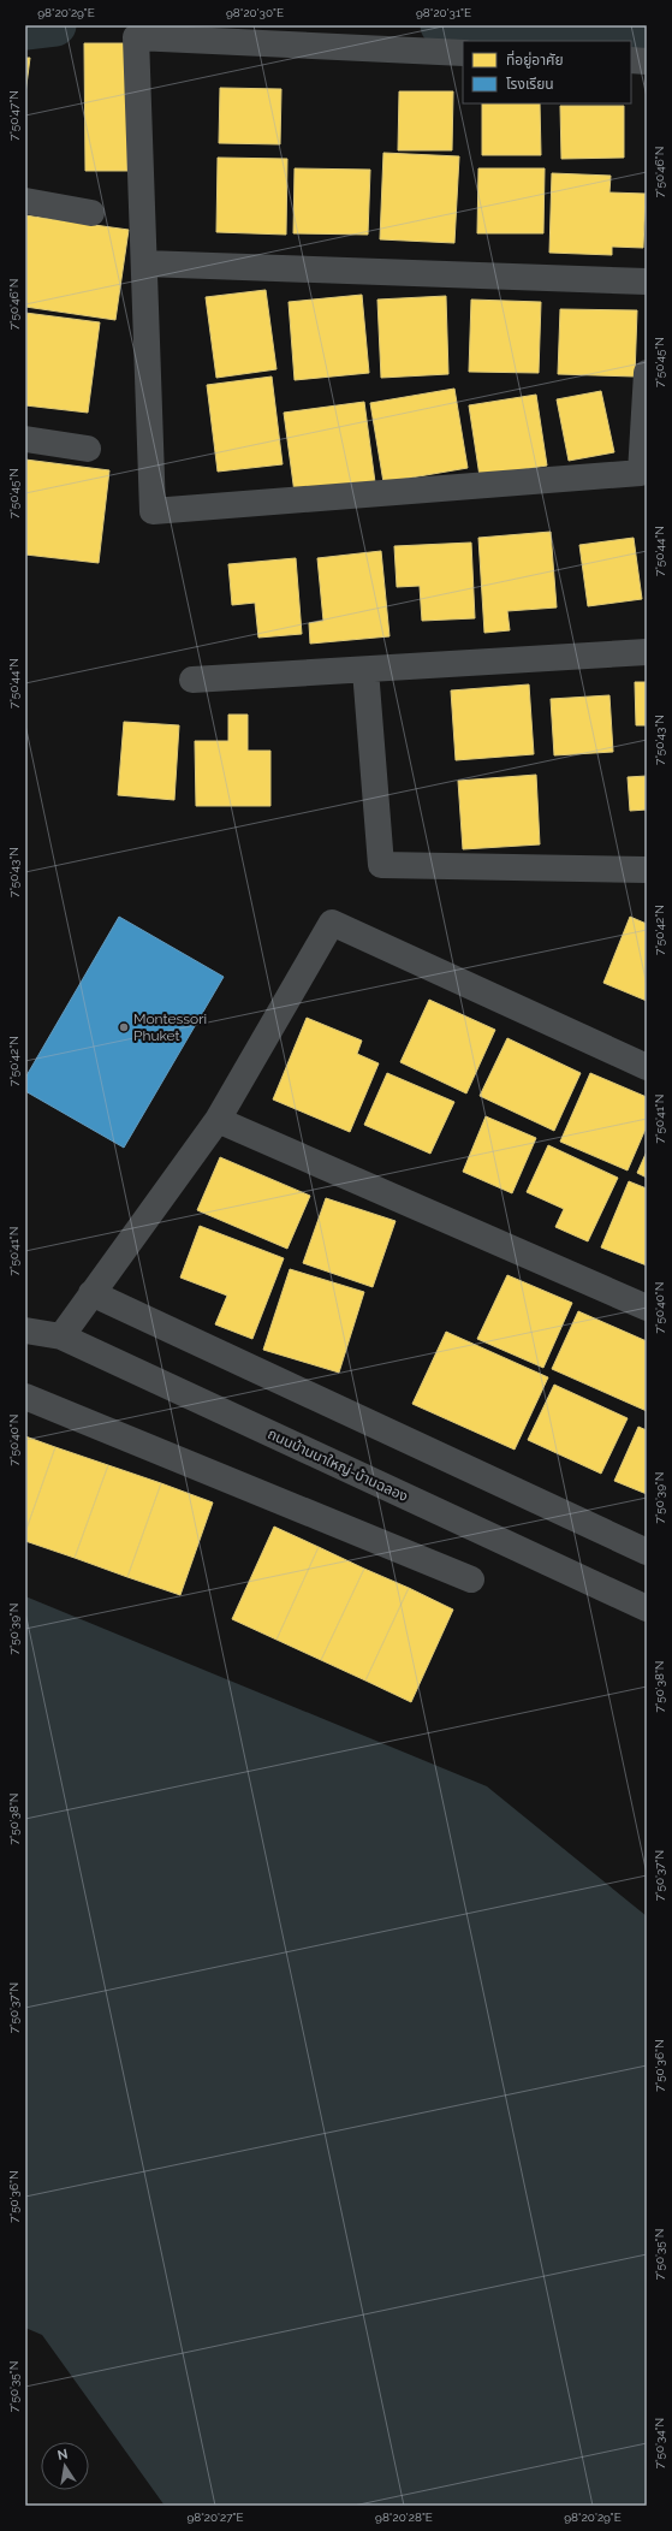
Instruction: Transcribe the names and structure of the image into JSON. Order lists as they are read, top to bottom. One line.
{"streets":{"street":["ถนนบ้านนาใหญ่-บ้านฉลอง"]},"places":["Montessori Phuket"],"legend":["ที่อยู่อาศัย","โรงเรียน"],"north":"top","coordinates":["98°20'29\"E","98°20'30\"E","98°20'31\"E","7°50'47\"N","7°50'46\"N","7°50'45\"N","7°50'44\"N","7°50'43\"N","7°50'42\"N","7°50'41\"N","7°50'40\"N","7°50'39\"N","7°50'38\"N","7°50'37\"N","7°50'36\"N","7°50'35\"N","7°50'34\"N","98°20'27\"E","98°20'28\"E"]}
